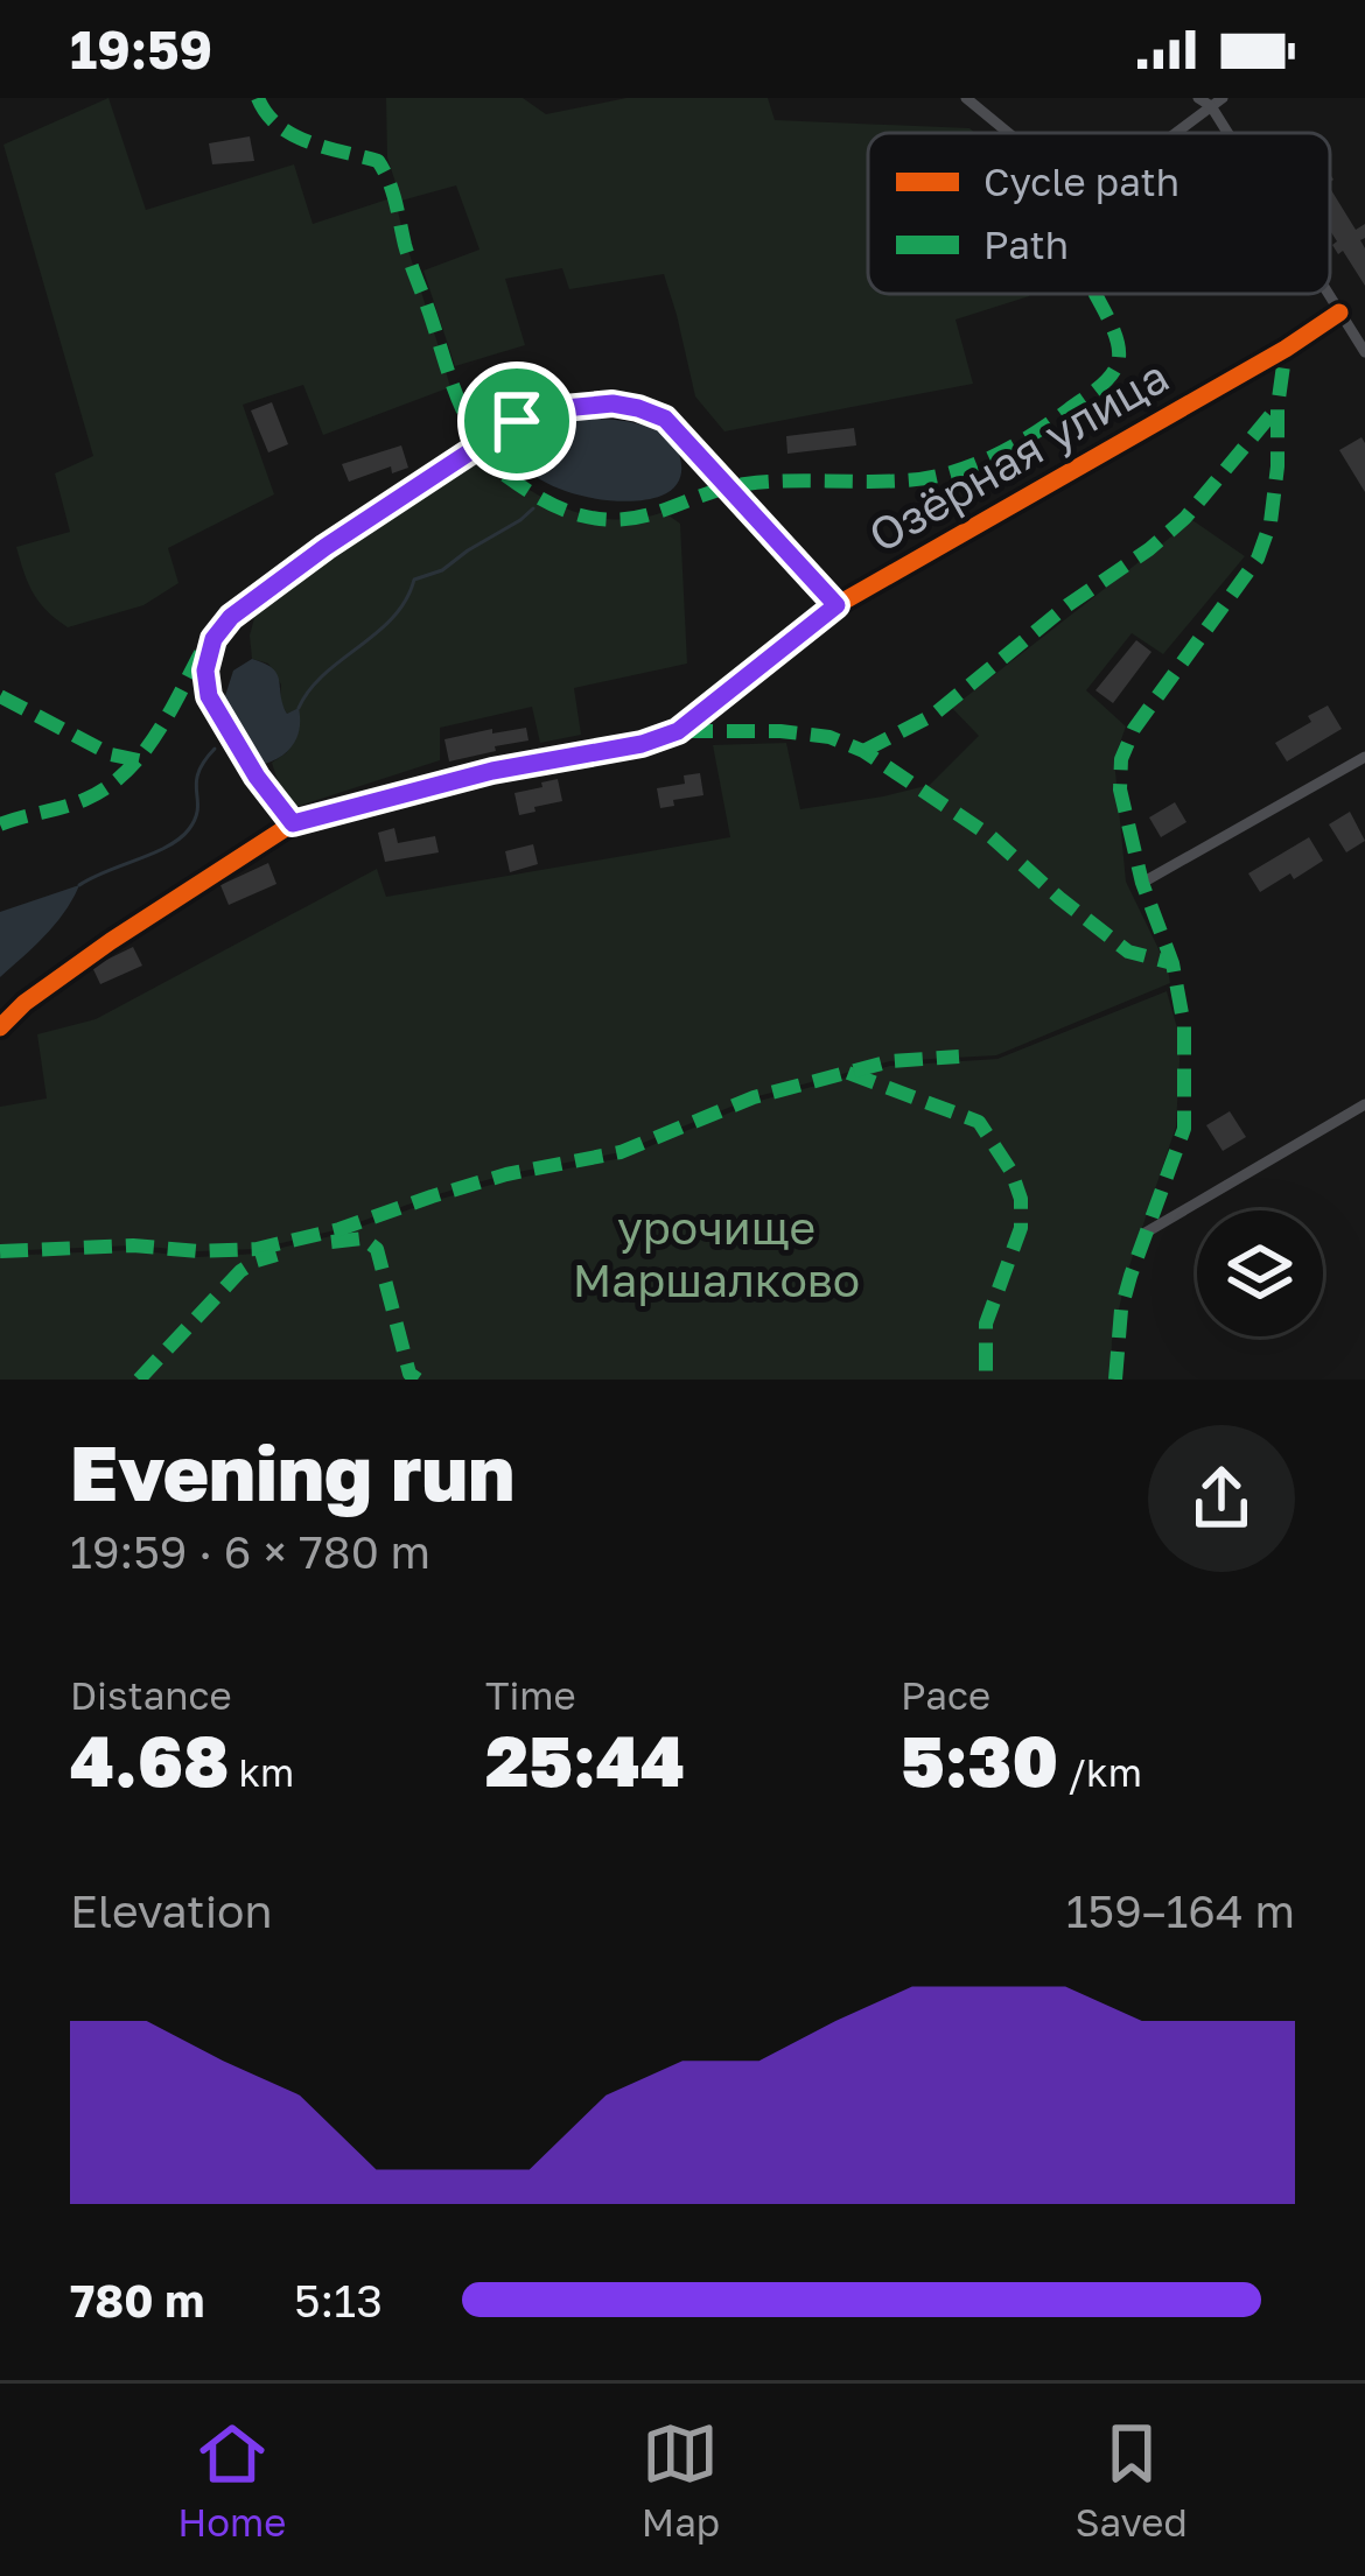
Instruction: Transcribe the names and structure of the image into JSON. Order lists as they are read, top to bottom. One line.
{"streets":{"street":["Озёрная улица"]},"parks":["урочище Маршалково"],"legend":["Cycle path","Path"],"page":{"status":"19:59","heading":["Evening run","19:59 · 6 × 780 m"],"stats":[["Distance","4.68 km"],["Time","25:44"],["Pace","5:30 /km"]],"chart":["Elevation","159–164 m"],"list":[{"name":"780 m","note":"5:13"}],"tabs":["Home","Map","Saved"]}}
